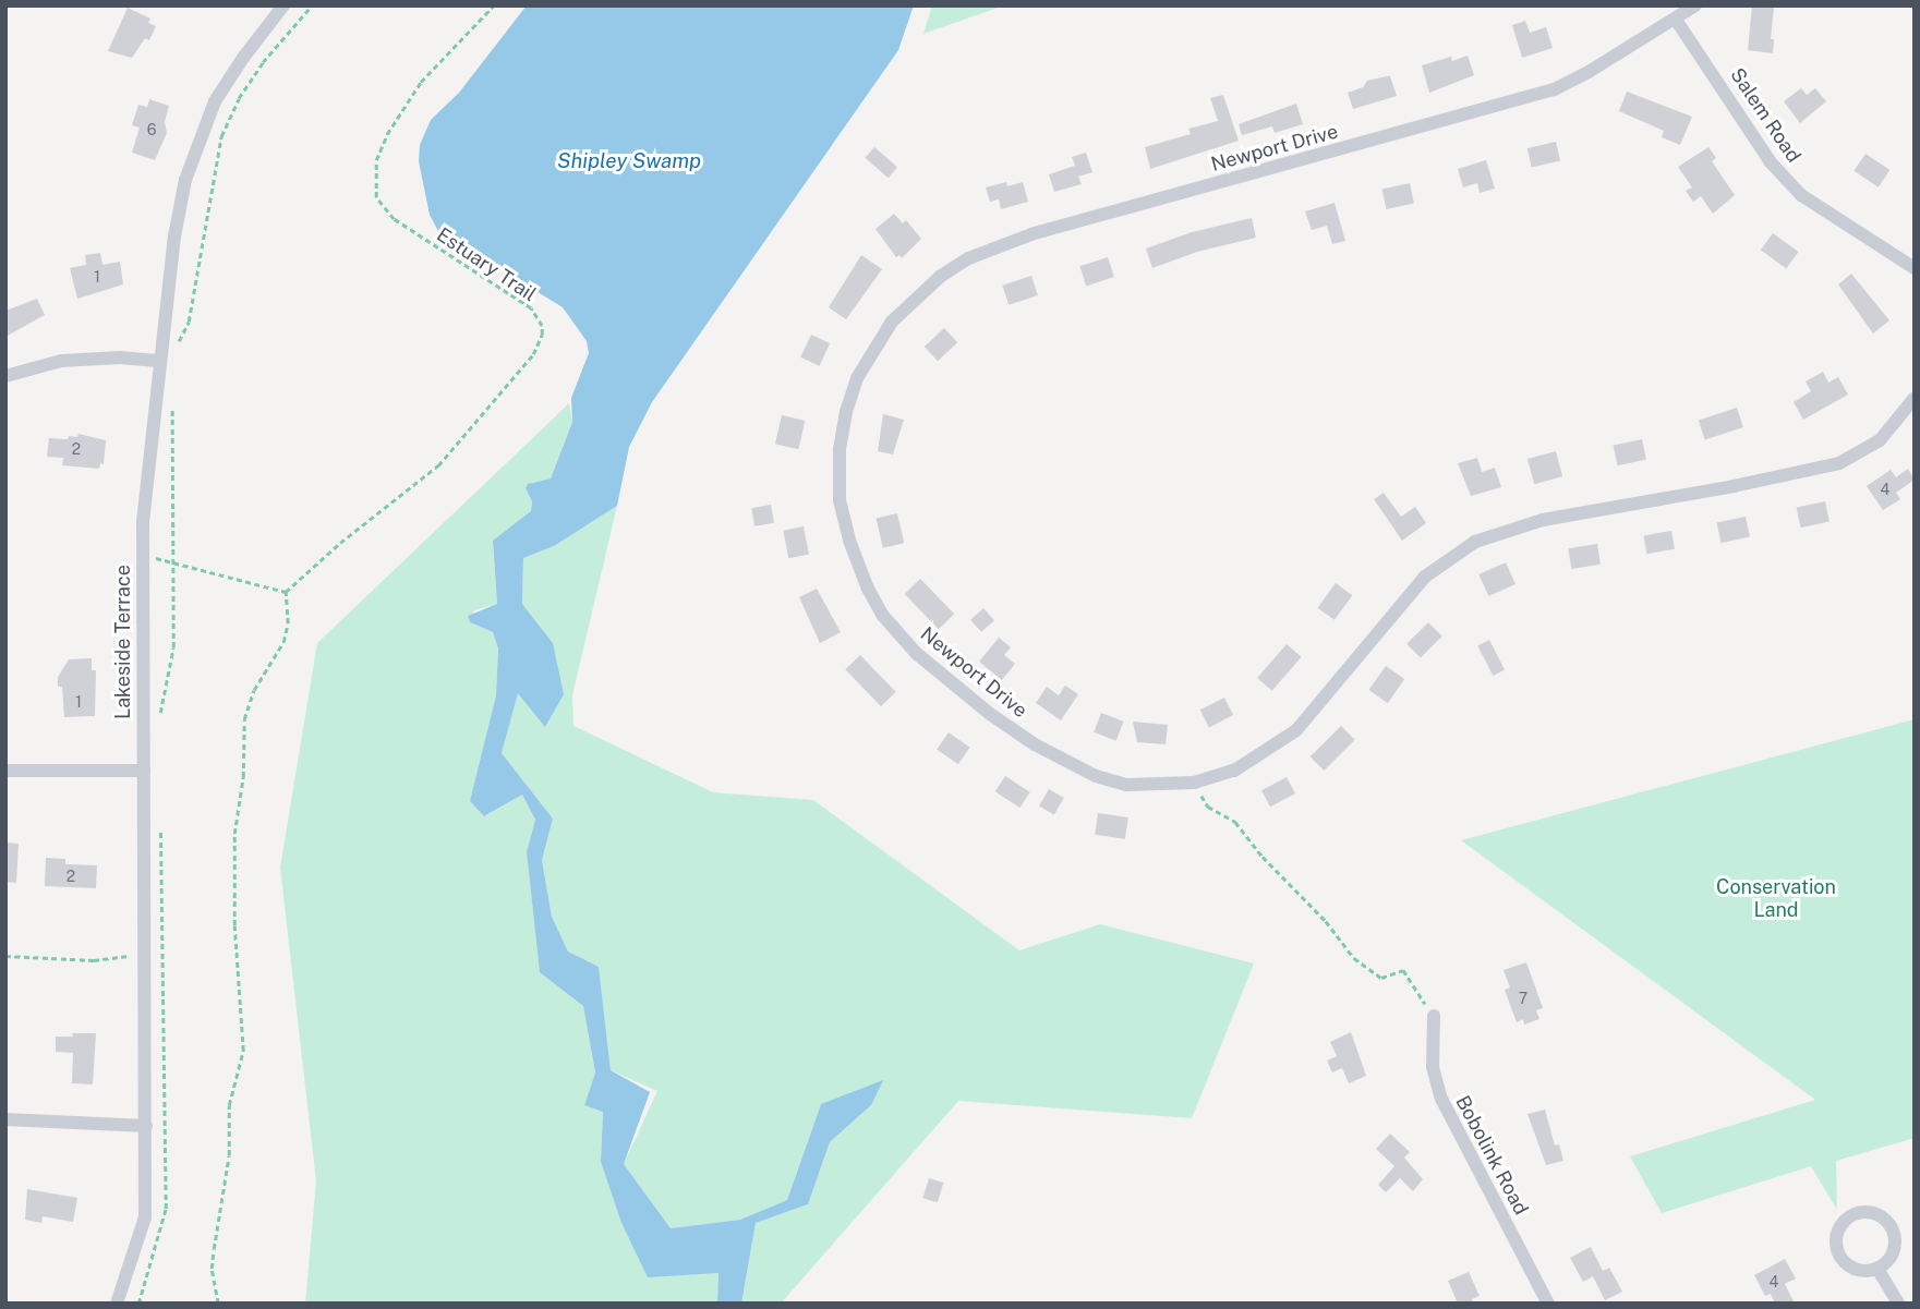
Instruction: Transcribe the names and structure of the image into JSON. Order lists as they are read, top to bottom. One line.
{"streets":{"street":["Salem Road","Newport Drive","Lakeside Terrace","Bobolink Road"],"path":["Estuary Trail"]},"crossings":[["Salem Road","Newport Drive"]],"water":["Shipley Swamp"],"parks":["Conservation Land"],"house_numbers":["6","1","2","4","1","2","7","4"]}
